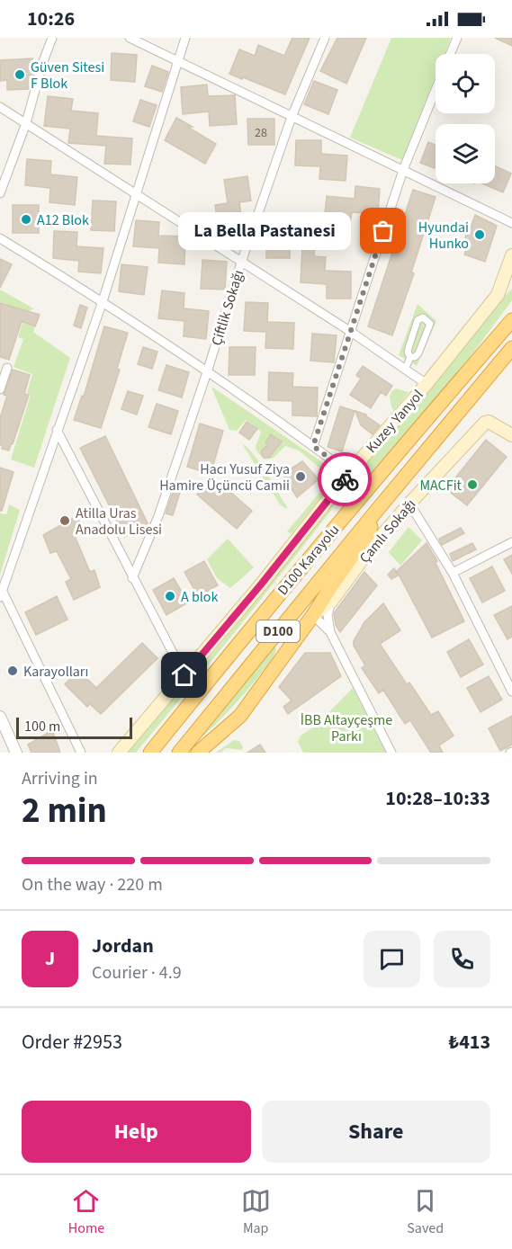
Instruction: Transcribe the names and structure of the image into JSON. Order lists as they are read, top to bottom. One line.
{"streets":{"highway":["D100 Karayolu","D100"],"main road":["Kuzey Yanyol","Çamlı Sokağı"],"street":["Çiftlik Sokağı"]},"parks":["İBB Altayçeşme Parkı"],"places":["Güven Sitesi F Blok","A12 Blok","La Bella Pastanesi","Hyundai Hunko","Hacı Yusuf Ziya Hamire Üçüncü Camii","MACFit","Atilla Uras Anadolu Lisesi","A blok","Karayolları"],"house_numbers":["28"],"scale_bar":"100 m","page":{"status":"10:26","bubble":"La Bella Pastanesi","scale":"100 m","heading":["2 min","Arriving in","10:28–10:33"],"panel":["Jordan","Courier · 4.9","Order #2953","₺413"],"bar":"On the way · 220 m","round":"J","buttons":["Help","Share"],"tabs":["Home","Map","Saved"]}}
